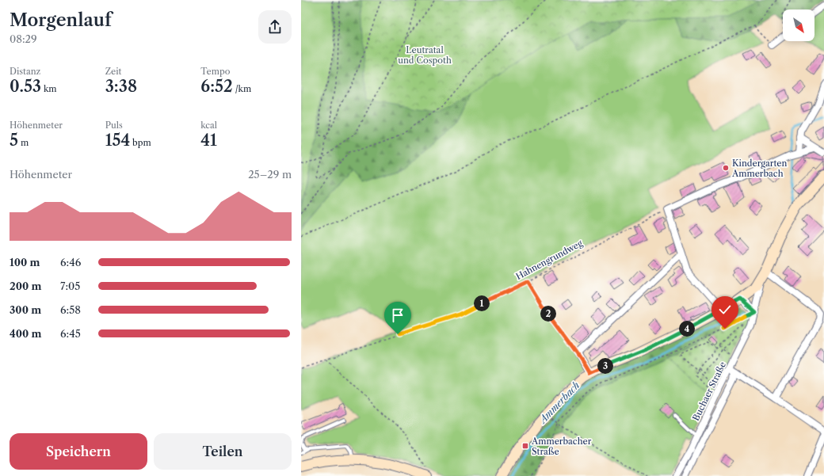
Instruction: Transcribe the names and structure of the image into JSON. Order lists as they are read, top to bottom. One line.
{"streets":{"street":["Buchaer Straße"],"path":["Hahnengrundweg"]},"water":["Ammerbach"],"parks":["Leutratal und Cospoth"],"places":{"other":["Kindergarten Ammerbach"],"transit":["Ammerbacher Straße"]},"north":"bottom right","page":{"heading":["Morgenlauf","08:29"],"stats":[["Distanz","0.53 km"],["Zeit","3:38"],["Tempo","6:52 /km"],["Höhenmeter","5 m"],["Puls","154 bpm"],["kcal","41"]],"chart":["Höhenmeter","25–29 m"],"list":[{"name":"100 m","note":"6:46"},{"name":"200 m","note":"7:05"},{"name":"300 m","note":"6:58"},{"name":"400 m","note":"6:45"}],"pins":["1","2","4","3"],"buttons":["Speichern","Teilen"]}}
